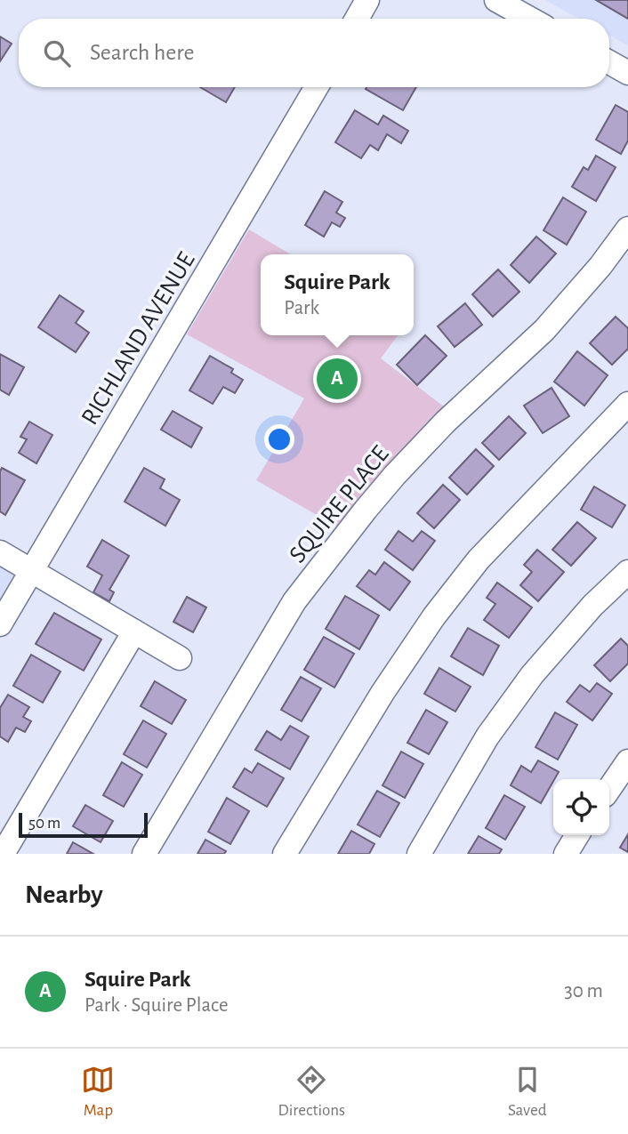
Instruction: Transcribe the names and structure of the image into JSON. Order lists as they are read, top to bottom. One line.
{"streets":{"street":["RICHLAND AVENUE","SQUIRE PLACE"]},"scale_bar":"50 m","page":{"search":"Search here","popup":["Squire Park","Park"],"pins":"A","scale":"50 m","heading":"Nearby","list":[{"mark":"A","name":"Squire Park","note":"Park · Squire Place","value":"30 m"}],"nav":["Map","Directions","Saved"]}}
